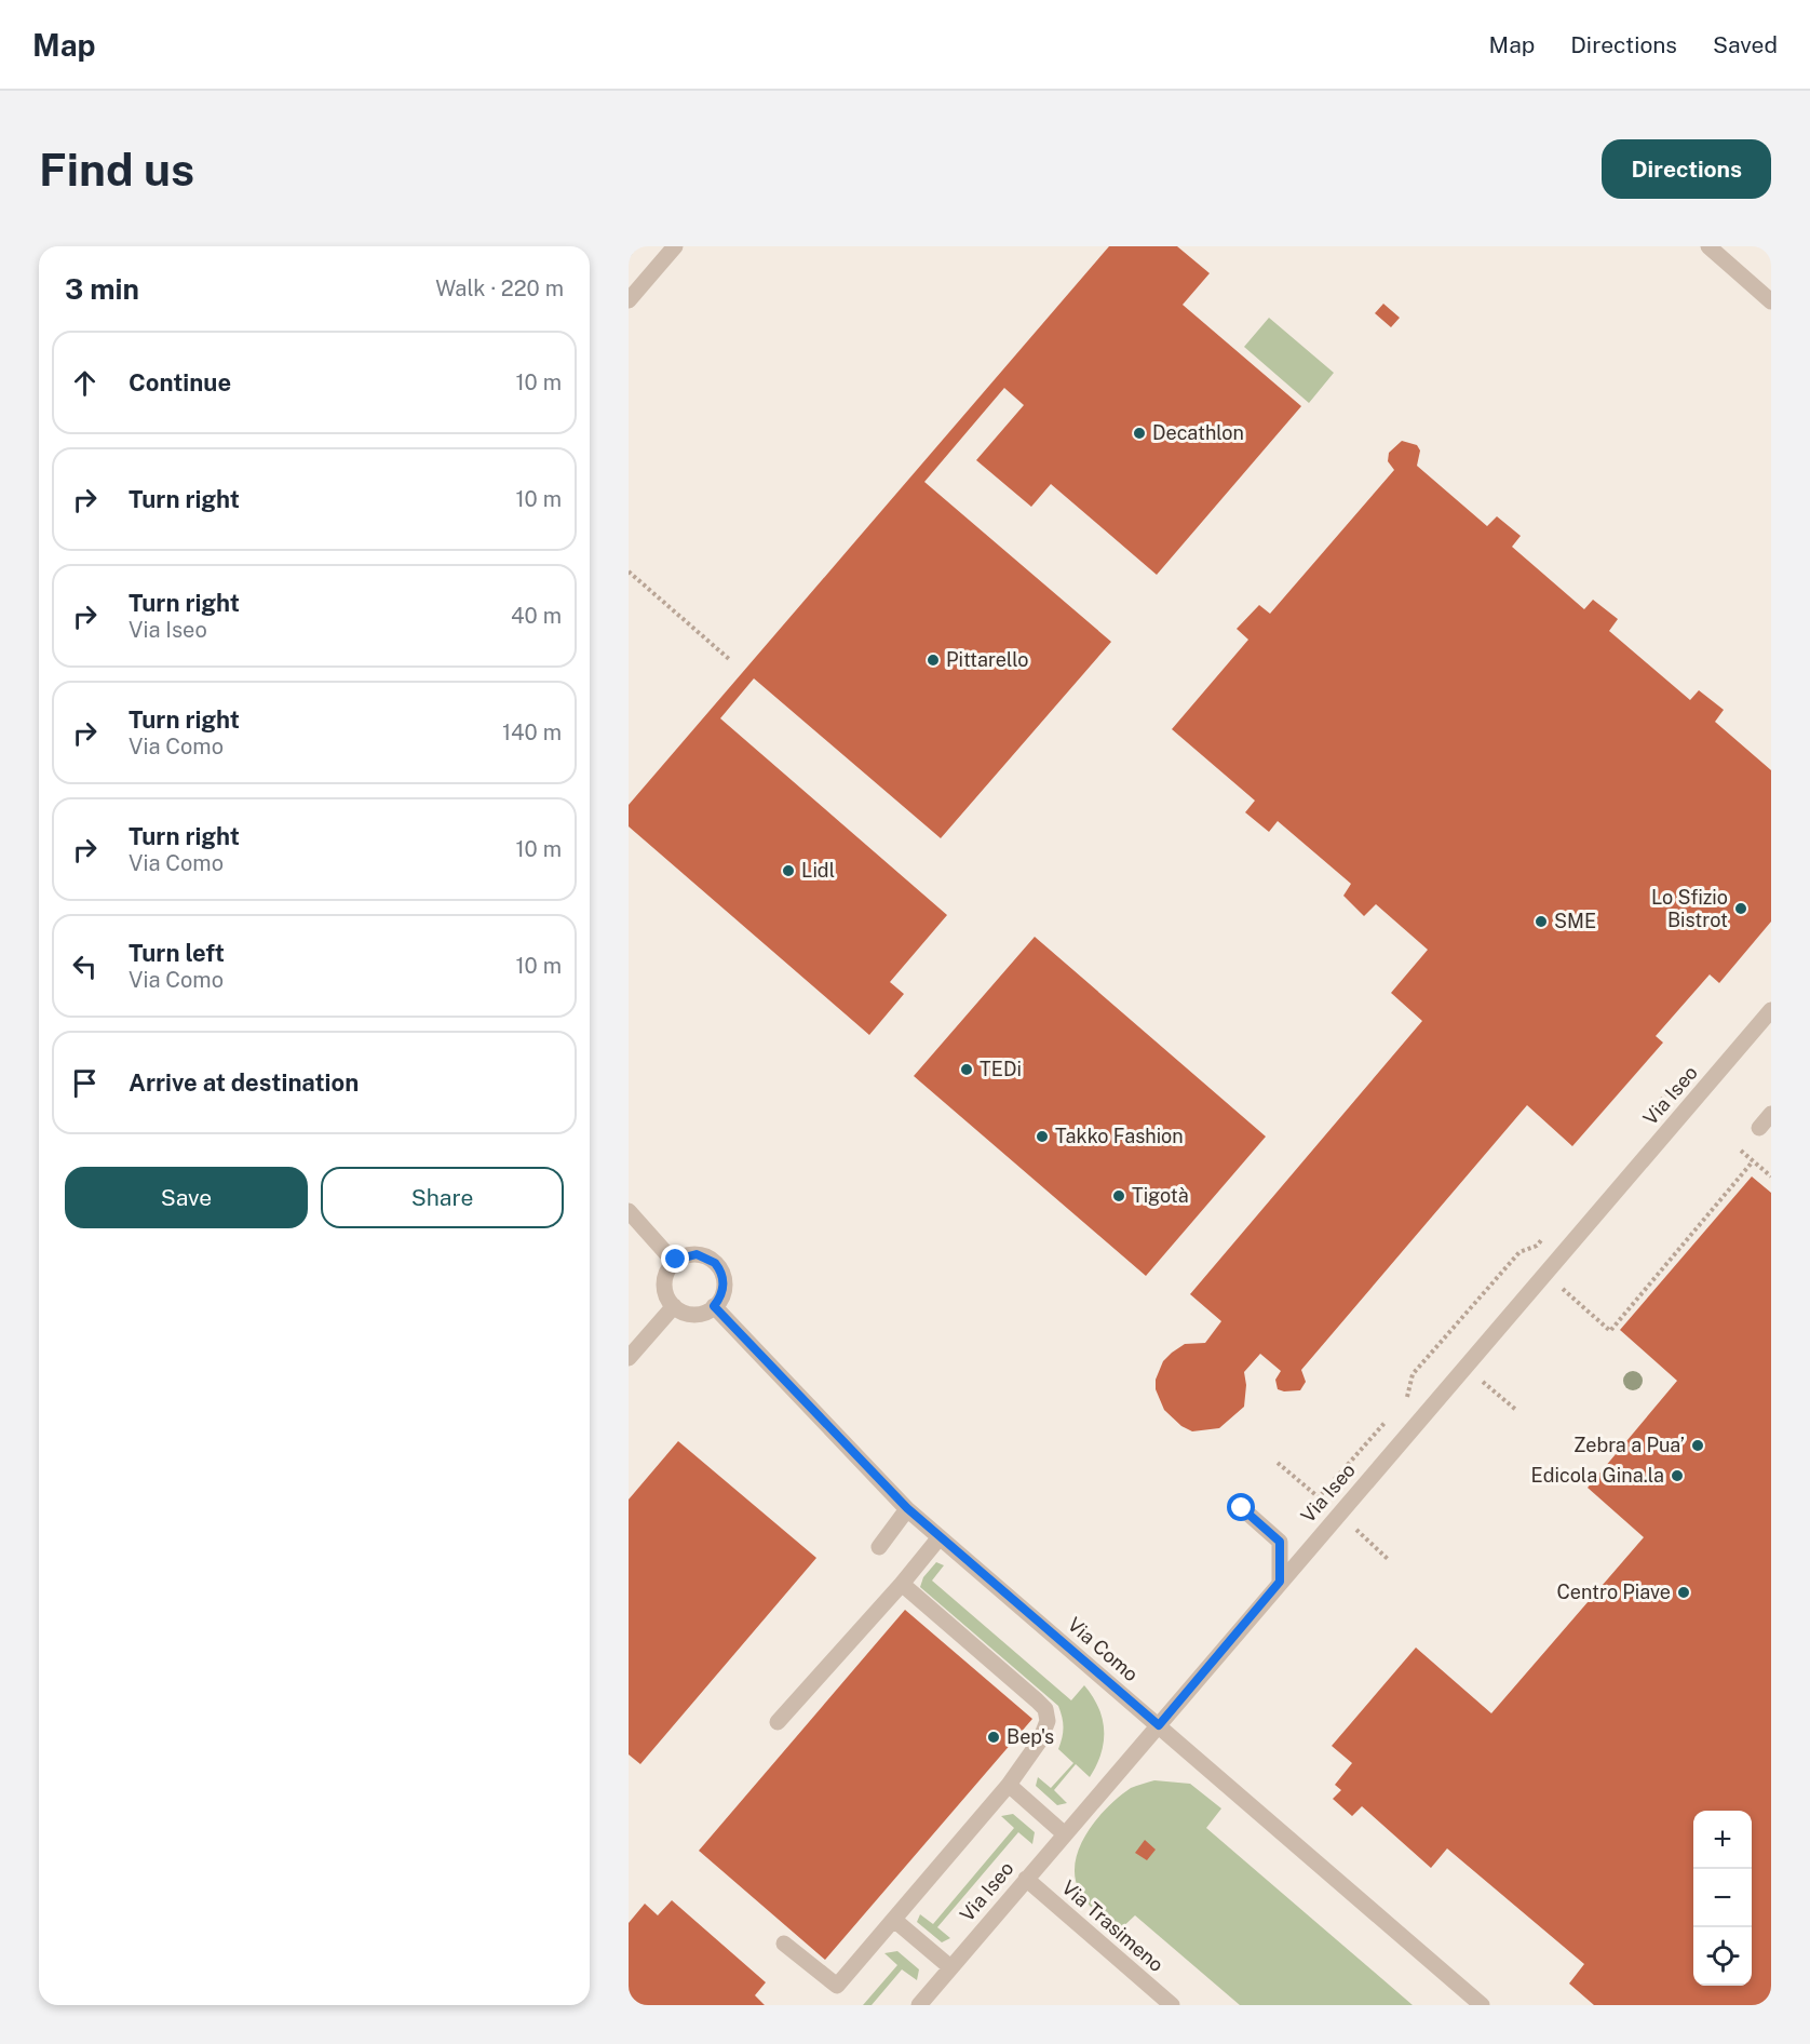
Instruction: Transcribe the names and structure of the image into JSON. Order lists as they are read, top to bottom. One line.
{"streets":{"street":["Via Iseo","Via Como","Via Trasimeno"]},"crossings":[["Via Iseo","Via Como"],["Via Iseo","Via Trasimeno"]],"places":["Decathlon","Pittarello","Lidl","Lo Sfizio Bistrot","SME","TEDi","Takko Fashion","Tigotà","Zebra a Pua’","Edicola Gina.la","Centro Piave","Bep's"],"page":{"header":"Map","nav":["Map","Directions","Saved"],"buttons":["Directions",["Save","Share"]],"title":"Find us","heading":["3 min","Walk · 220 m"],"list":[["Continue","10 m"],["Turn right","10 m"],["Turn right","Via Iseo","40 m"],["Turn right","Via Como","140 m"],["Turn right","Via Como","10 m"],["Turn left","Via Como","10 m"],"Arrive at destination"],"map_buttons":["+","−"]}}
